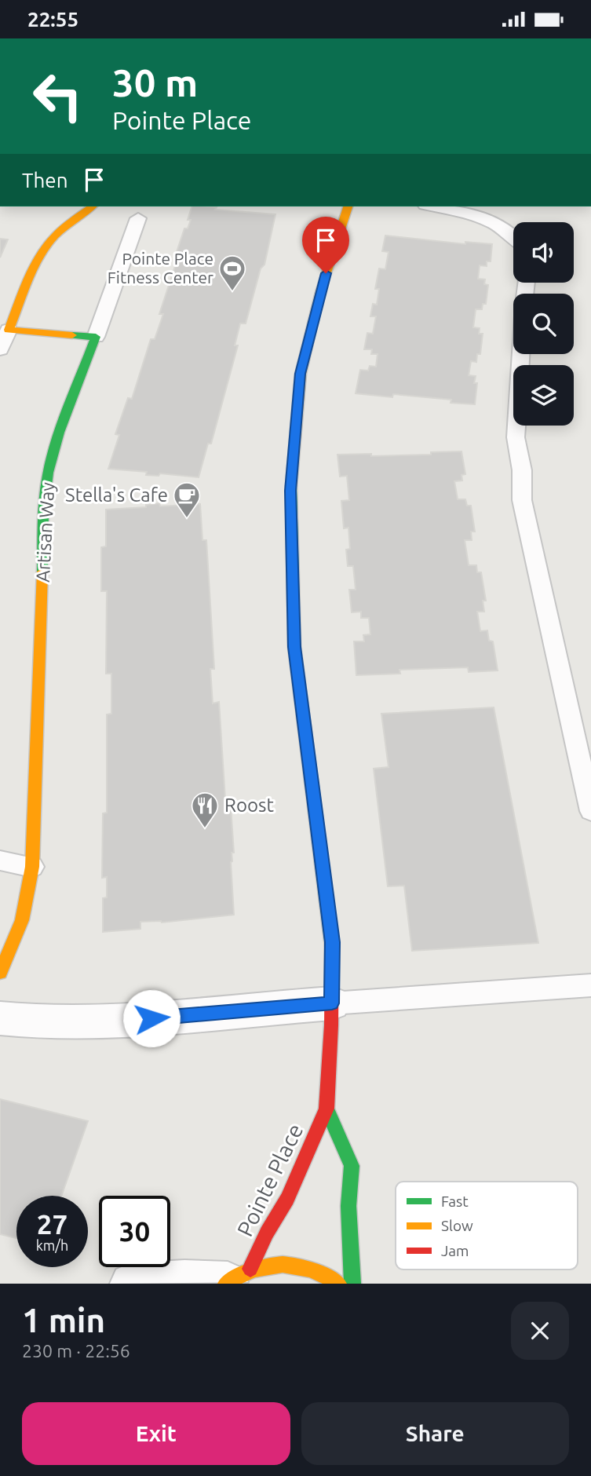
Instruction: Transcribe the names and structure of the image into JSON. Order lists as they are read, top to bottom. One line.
{"streets":{"street":["Artisan Way","Pointe Place"]},"places":{"sports":["Pointe Place Fitness Center"],"cafe":["Stella's Cafe"],"restaurant":["Roost"]},"legend":["Fast","Slow","Jam"],"page":{"status":"22:55","turn":["30 m","Pointe Place"],"then":"Then","speed":"27 km/h","limit":"30","heading":["1 min","230 m · 22:56"],"buttons":["Exit","Share"]}}
